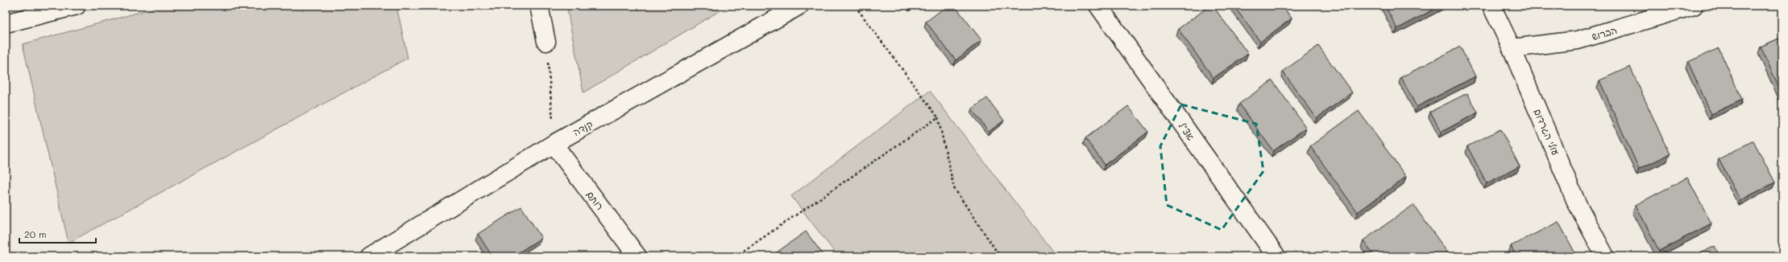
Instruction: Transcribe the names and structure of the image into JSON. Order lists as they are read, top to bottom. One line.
{"streets":{"street":["הברוש","קנדה","אצ\"ל","עולי הגרדום","רותם"]},"crossings":[["הברוש","עולי הגרדום"],["קנדה","רותם"]],"scale_bar":"20 m"}
